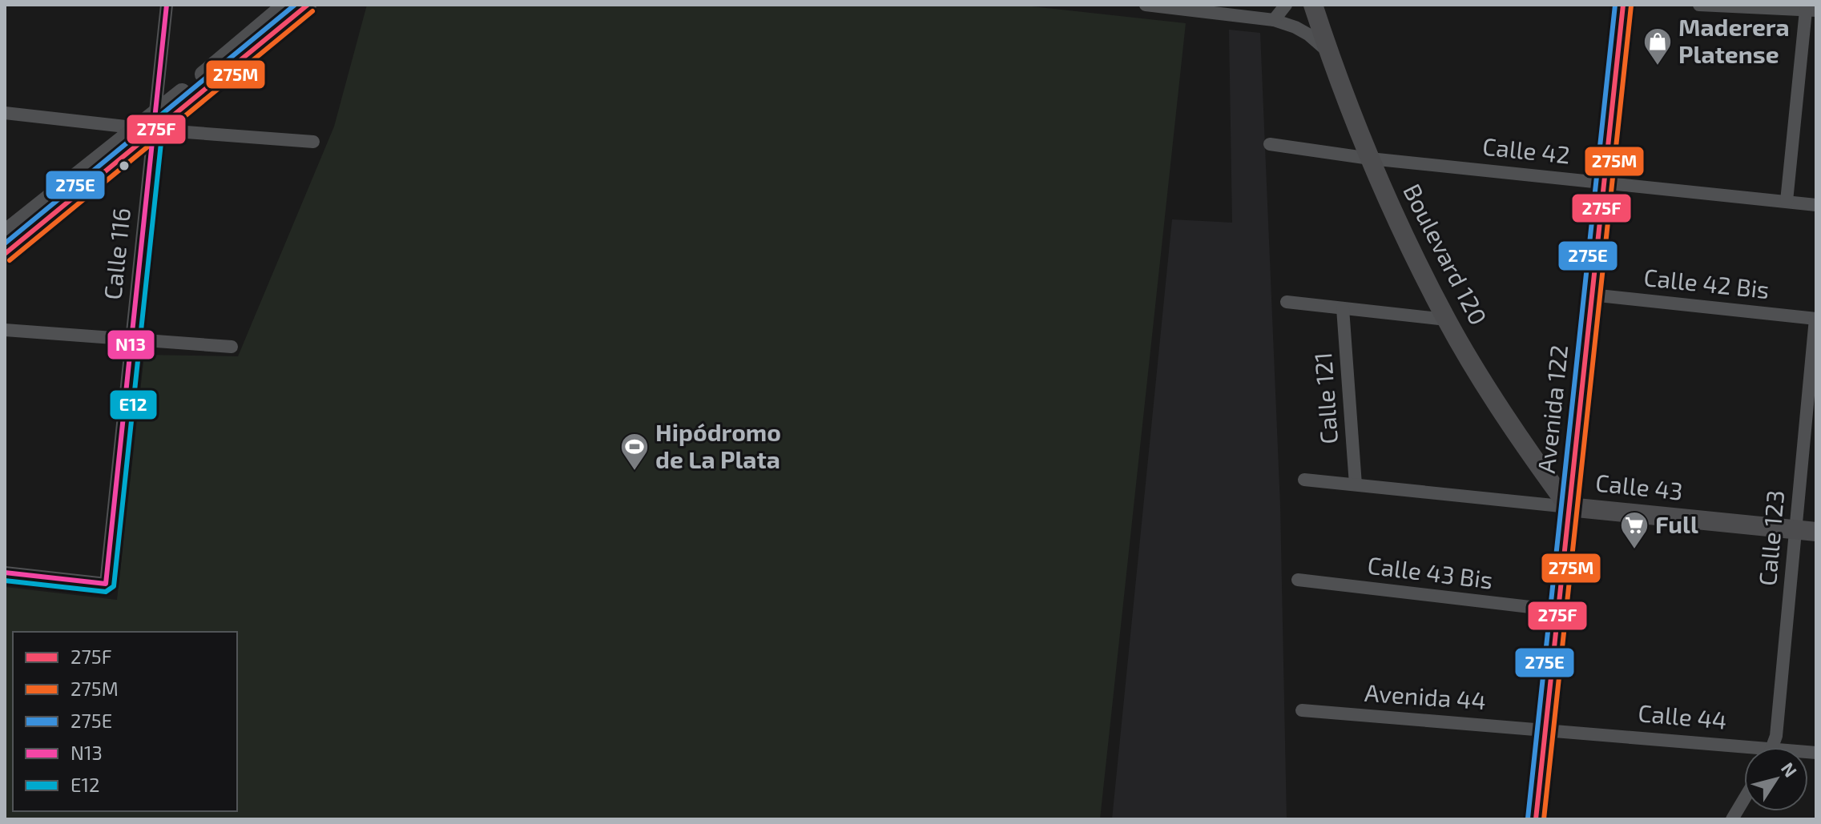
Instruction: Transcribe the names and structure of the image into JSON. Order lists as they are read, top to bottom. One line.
{"streets":{"highway":["Avenida 122"],"main road":["Boulevard 120","Calle 43"],"street":["Calle 42","Calle 116","Calle 42 Bis","Calle 121","Calle 123","Calle 43 Bis","Avenida 44","Calle 44"]},"crossings":[["Calle 42","Boulevard 120"],["Calle 42","Avenida 122"],["Boulevard 120","Avenida 122"],["Boulevard 120","Calle 43"],["Calle 42 Bis","Avenida 122"],["Calle 42 Bis","Calle 123"],["Calle 121","Calle 43"],["Avenida 122","Calle 43"],["Avenida 122","Calle 43 Bis"],["Avenida 122","Avenida 44"],["Avenida 122","Calle 44"],["Calle 43","Calle 123"],["Avenida 44","Calle 44"]],"places":{"shop":["Maderera Platense"],"sports":["Hipódromo de La Plata"],"supermarket":["Full"]},"lines":["transit line 275F","transit line 275E","transit line N13","transit line 275M","transit line E12"],"legend":["275F","275M","275E","N13","E12"],"north":"top right"}
